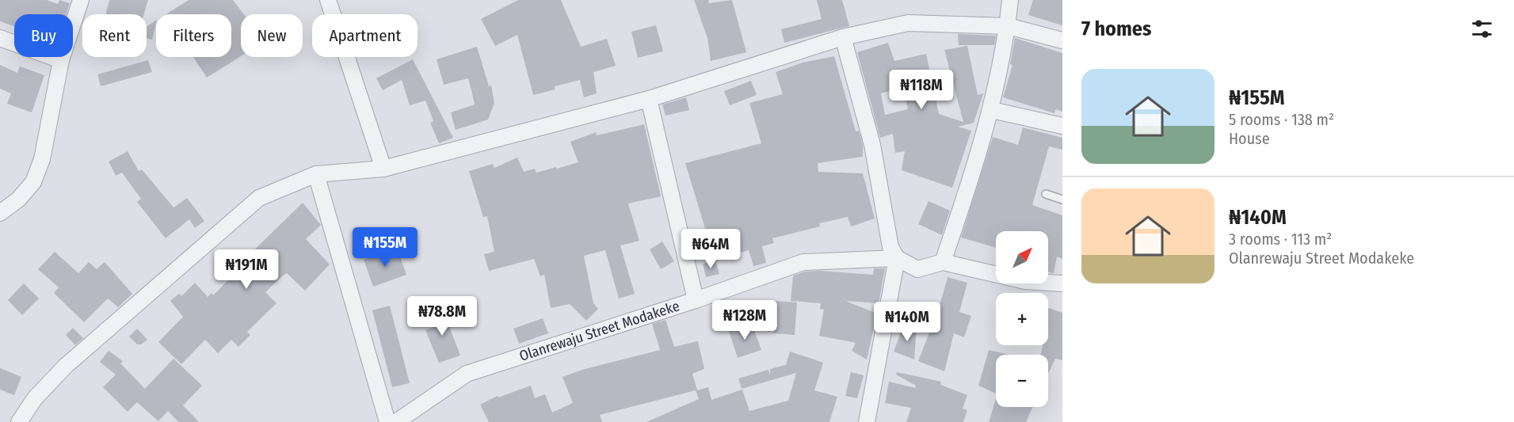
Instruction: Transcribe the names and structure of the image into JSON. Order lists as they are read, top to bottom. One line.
{"streets":{"street":["Olanrewaju Street Modakeke"]},"north":"top right","page":{"heading":"7 homes","chip":["Buy","Rent","Filters","New","Apartment"],"list":[{"name":"₦155M","note":"5 rooms · 138 m² · House"},{"name":"₦140M","note":"3 rooms · 113 m² · Olanrewaju Street Modakeke"}],"price":["₦118M","₦155M","₦64M","₦191M","₦78.8M","₦128M","₦140M"],"map_buttons":["+","−"]}}
